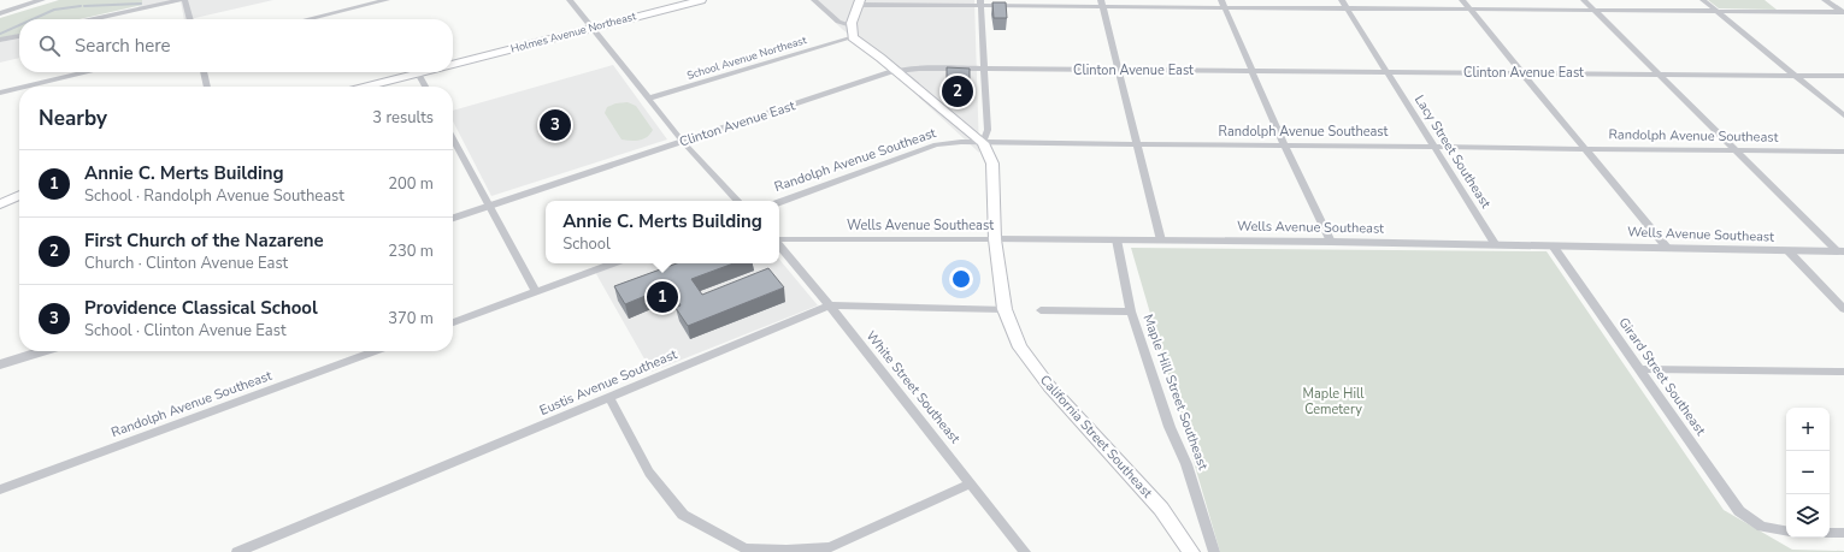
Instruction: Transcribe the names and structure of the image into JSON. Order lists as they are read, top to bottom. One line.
{"streets":{"main road":["Holmes Avenue Northeast","California Street Southeast"],"street":["School Avenue Northeast","Clinton Avenue East","Randolph Avenue Southeast","Lacy Street Southeast","Wells Avenue Southeast","Girard Street Southeast","Eustis Avenue Southeast","White Street Southeast","Maple Hill Street Southeast"]},"crossings":[["Clinton Avenue East","Lacy Street Southeast"],["Clinton Avenue East","California Street Southeast"],["Randolph Avenue Southeast","Lacy Street Southeast"],["Randolph Avenue Southeast","California Street Southeast"],["Lacy Street Southeast","Wells Avenue Southeast"],["Wells Avenue Southeast","Girard Street Southeast"],["Wells Avenue Southeast","Maple Hill Street Southeast"],["Wells Avenue Southeast","California Street Southeast"],["Eustis Avenue Southeast","White Street Southeast"],["Eustis Avenue Southeast","California Street Southeast"]],"parks":["Maple Hill Cemetery"],"page":{"search":"Search here","pins":["2","3","1"],"heading":["Nearby","3 results"],"list":[{"mark":"1","name":"Annie C. Merts Building","note":"School · Randolph Avenue Southeast","value":"200 m"},{"mark":"2","name":"First Church of the Nazarene","note":"Church · Clinton Avenue East","value":"230 m"},{"mark":"3","name":"Providence Classical School","note":"School · Clinton Avenue East","value":"370 m"}],"popup":["Annie C. Merts Building","School"],"map_buttons":["+","−"]}}
